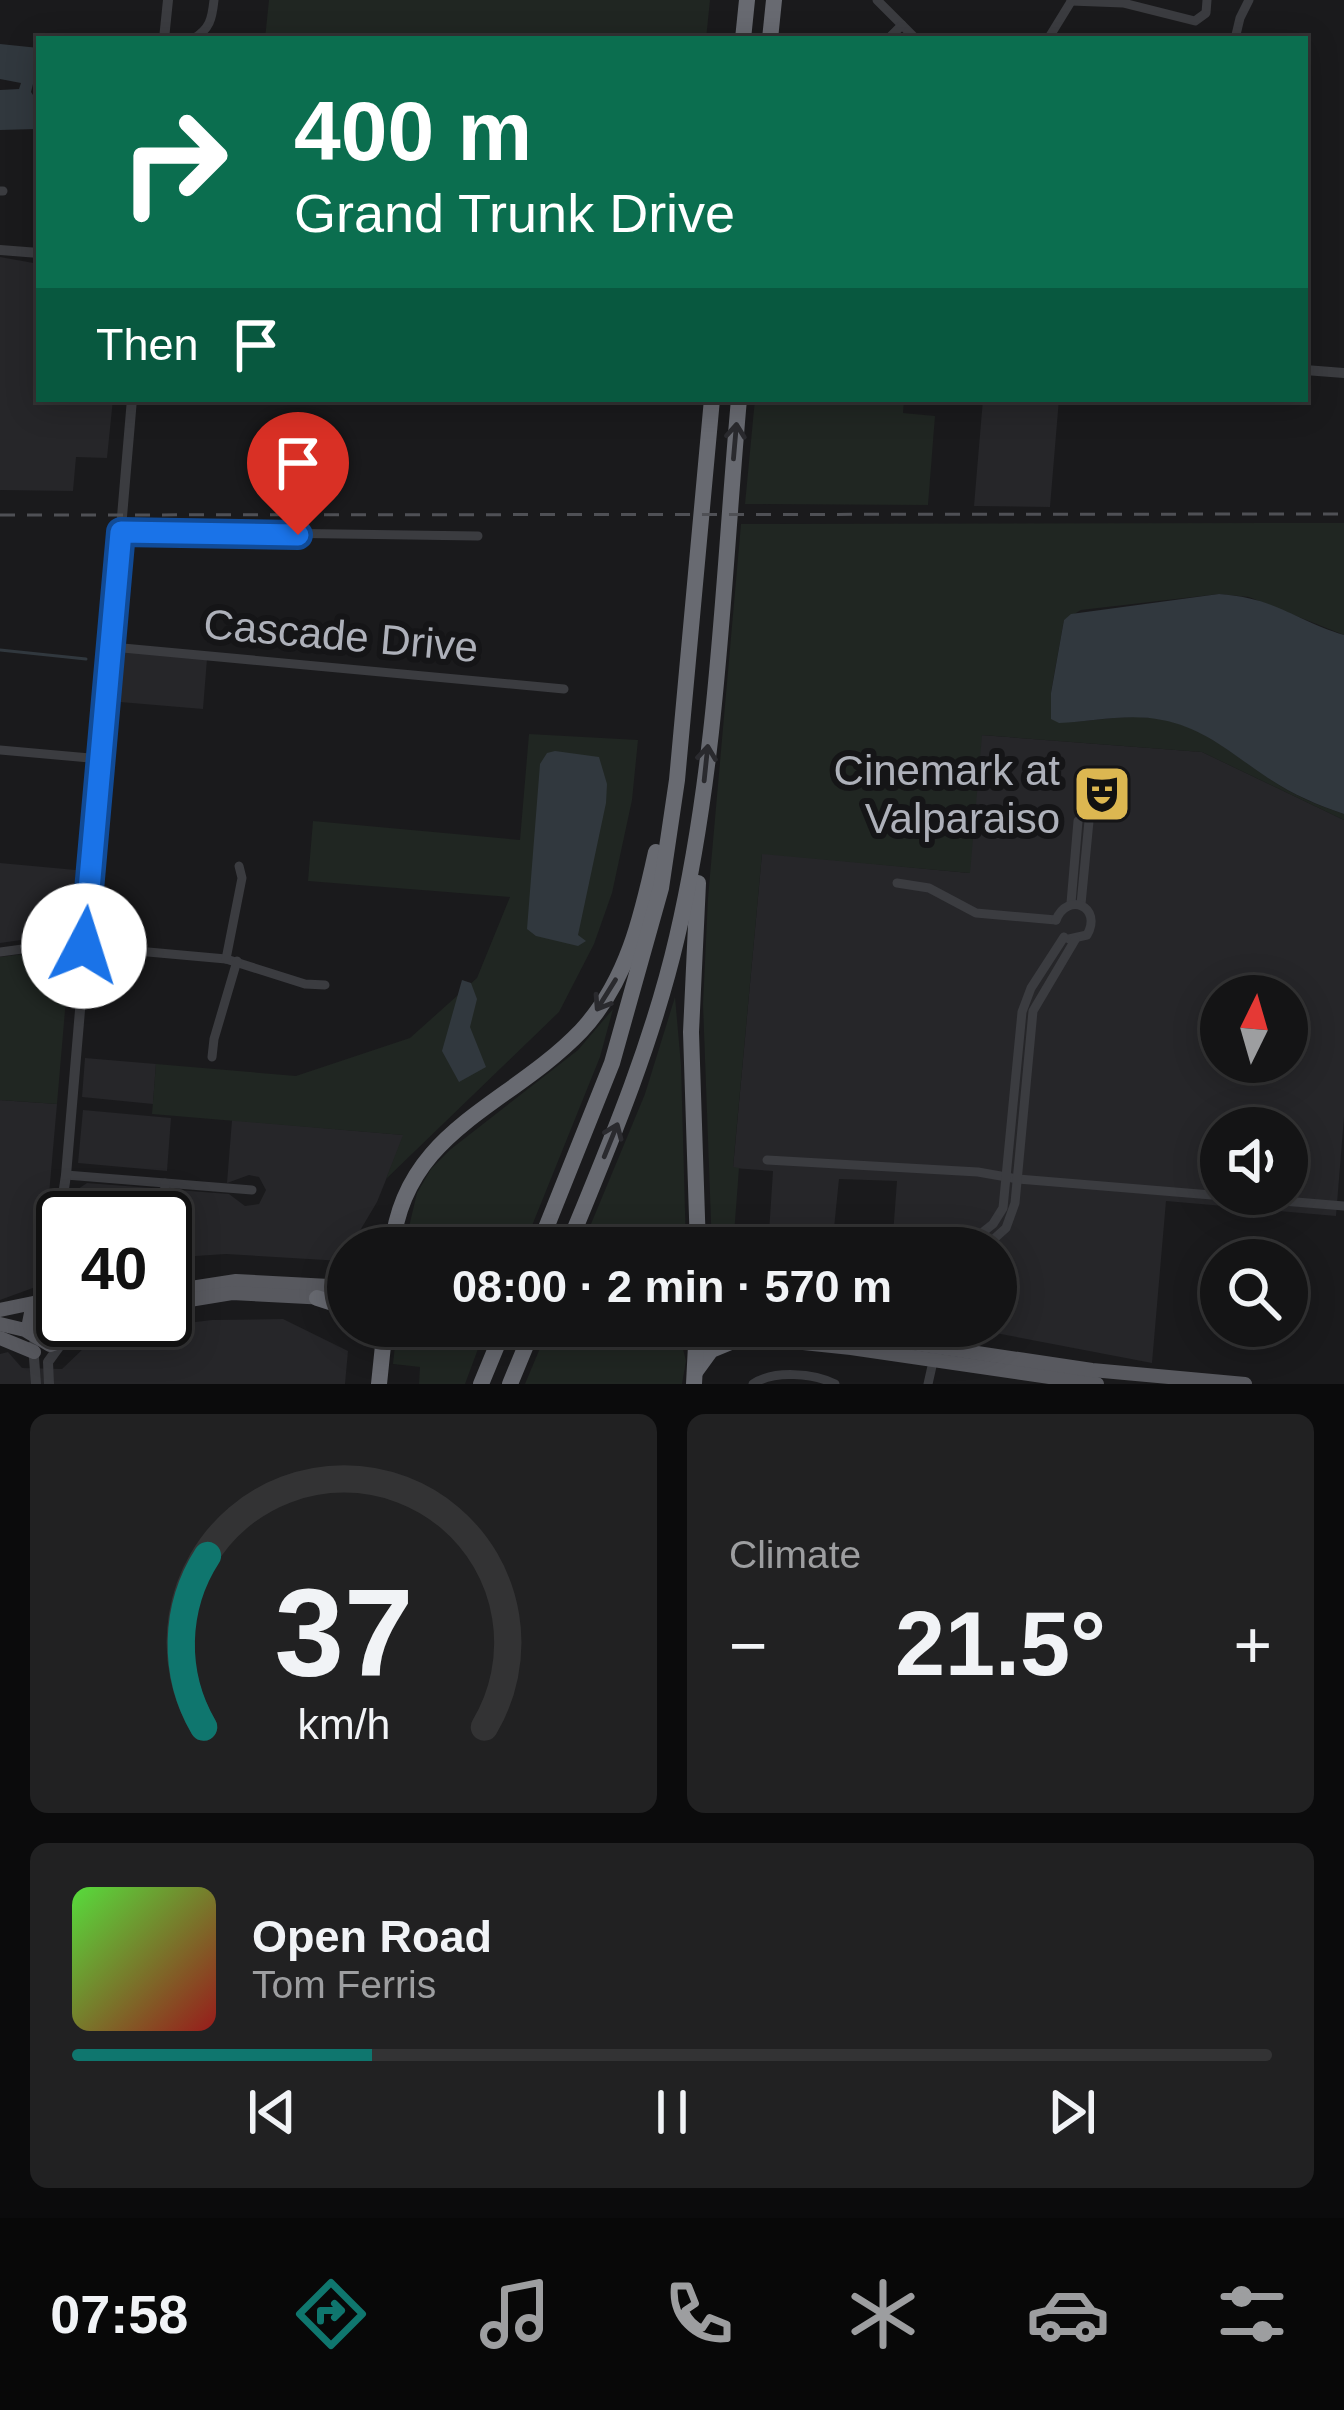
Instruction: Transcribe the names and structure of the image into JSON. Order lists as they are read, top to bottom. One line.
{"streets":{"street":["Cascade Drive"]},"places":{"theatre":["Cinemark at Valparaiso"]},"north":"top","page":{"turn":["400 m","Grand Trunk Drive"],"then":"Then","limit":"40","trip":"08:00 · 2 min · 570 m","tile":"Climate","heat":["−","21.5°","+"],"song":["Open Road","Tom Ferris"],"tabs":"07:58","gauge":["37","km/h"]}}
